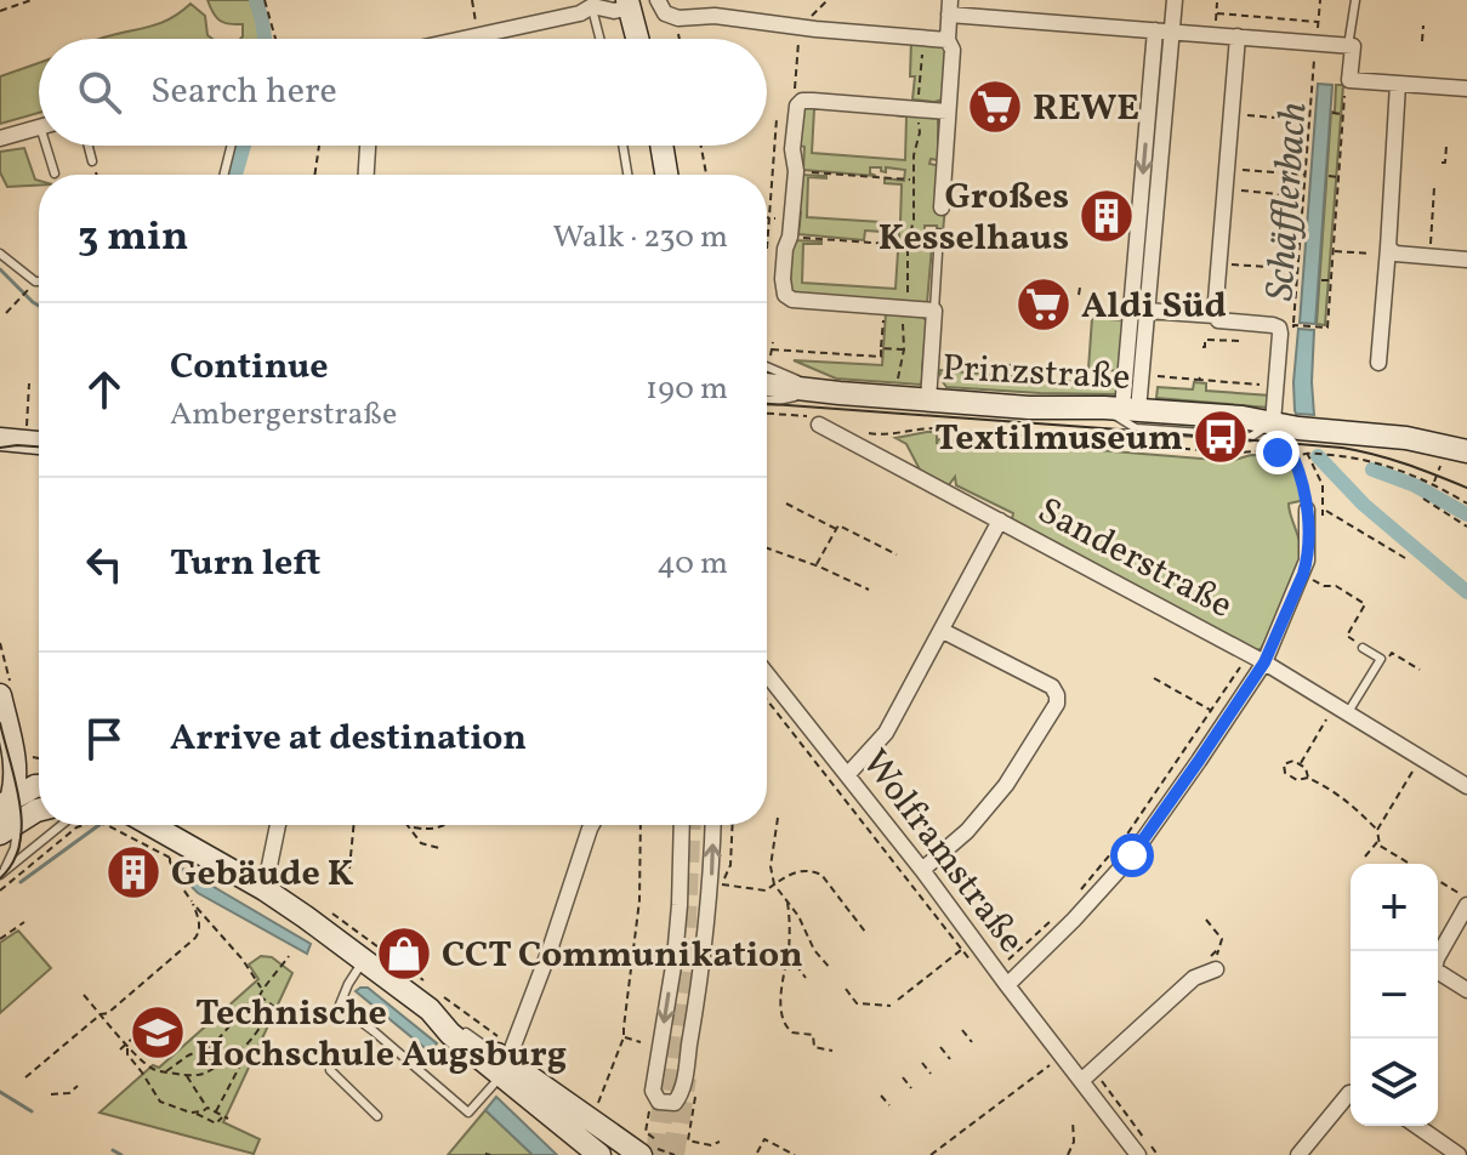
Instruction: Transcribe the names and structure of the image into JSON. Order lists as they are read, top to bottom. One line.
{"streets":{"main road":["Prinzstraße"],"street":["Sanderstraße","Wolframstraße"]},"water":["Schäfflerbach"],"places":{"supermarket":["REWE","Aldi Süd"],"building":["Großes Kesselhaus","Gebäude K"],"bus stop":["Textilmuseum"],"shop":["CCT Communikation"],"school or university":["Technische Hochschule Augsburg"]},"page":{"search":"Search here","heading":["3 min","Walk · 230 m"],"list":[["Continue","Ambergerstraße","190 m"],["Turn left","40 m"],"Arrive at destination"],"map_buttons":["+","−"]}}
